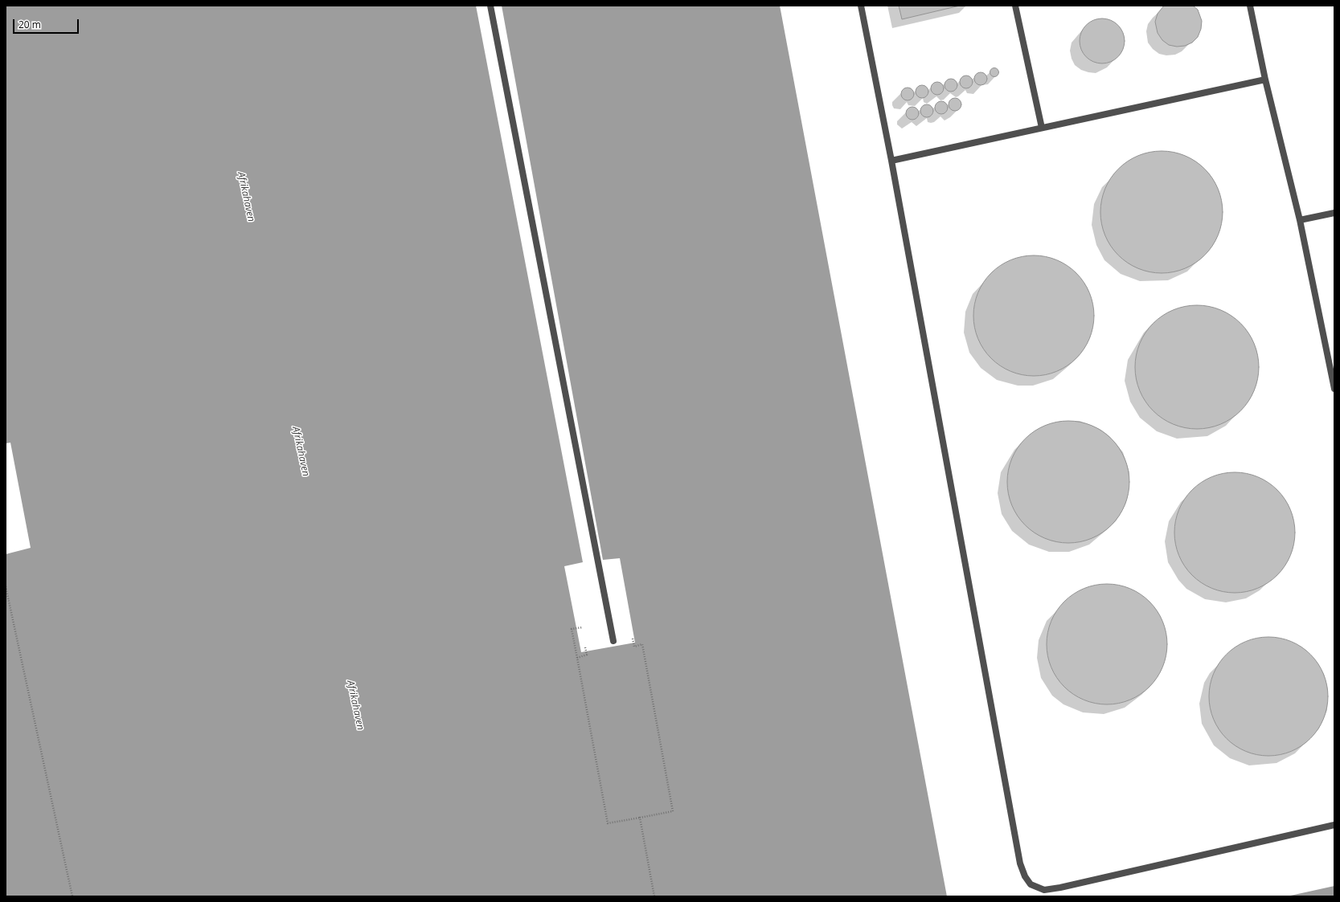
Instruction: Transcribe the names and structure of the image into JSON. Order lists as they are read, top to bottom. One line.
{"water":["Afrikahaven"],"scale_bar":"20 m"}
